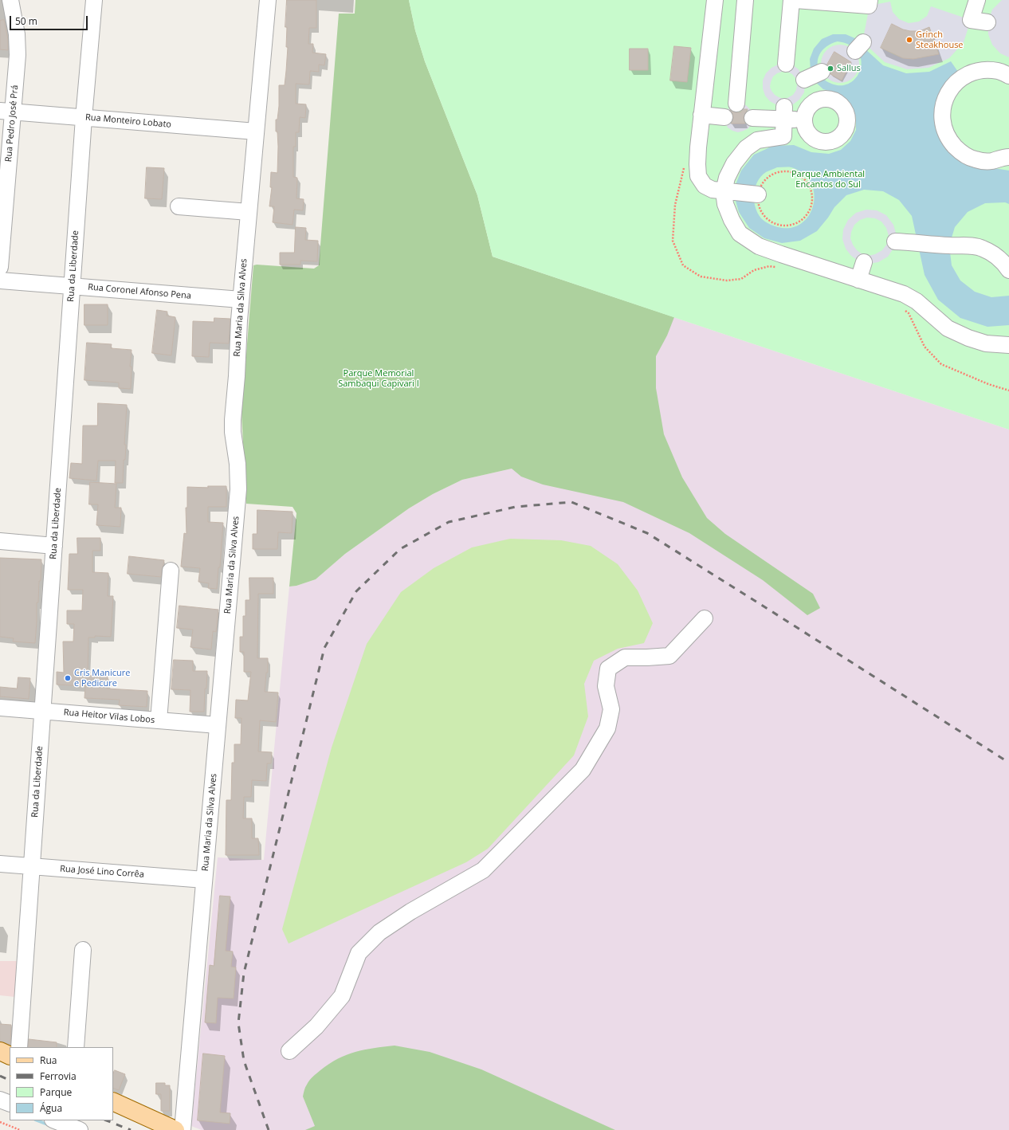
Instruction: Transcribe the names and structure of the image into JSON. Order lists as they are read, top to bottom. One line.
{"streets":{"street":["Rua Monteiro Lobato","Rua Pedro José Prá","Rua da Liberdade","Rua Coronel Afonso Pena","Rua Maria da Silva Alves","Rua Heitor Vilas Lobos","Rua José Lino Corrêa"]},"crossings":[["Rua Monteiro Lobato","Rua Pedro José Prá"],["Rua Monteiro Lobato","Rua da Liberdade"],["Rua Monteiro Lobato","Rua Maria da Silva Alves"],["Rua da Liberdade","Rua Coronel Afonso Pena"],["Rua da Liberdade","Rua Heitor Vilas Lobos"],["Rua da Liberdade","Rua José Lino Corrêa"],["Rua Coronel Afonso Pena","Rua Maria da Silva Alves"],["Rua Maria da Silva Alves","Rua Heitor Vilas Lobos"],["Rua Maria da Silva Alves","Rua José Lino Corrêa"]],"parks":["Parque Ambiental Encantos do Sul","Parque Memorial Sambaqui Capivari I"],"places":["Grinch Steakhouse","Sallus","Cris Manicure e Pedicure"],"legend":["Rua","Ferrovia","Parque","Água"],"scale_bar":"50 m"}
